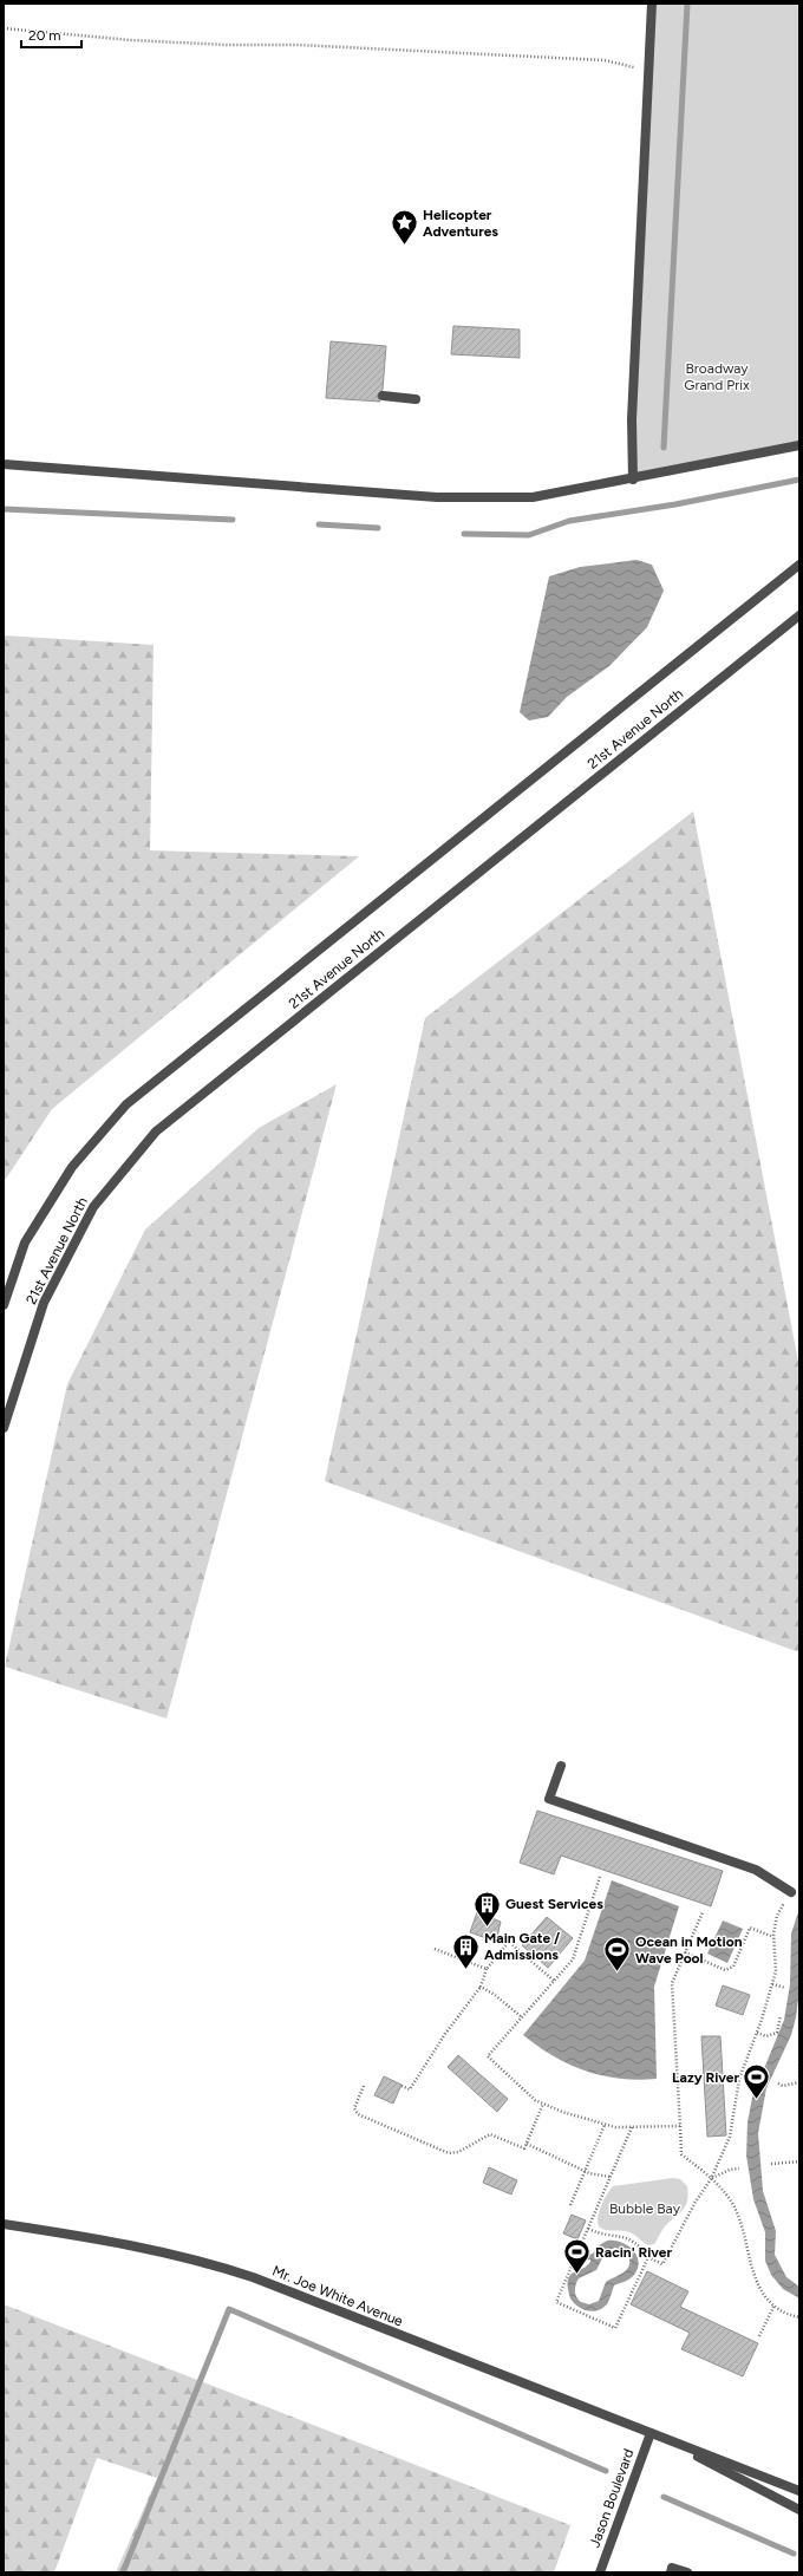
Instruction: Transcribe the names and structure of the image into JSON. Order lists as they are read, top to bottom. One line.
{"streets":{"street":["21st Avenue North","Mr. Joe White Avenue","Jason Boulevard"]},"crossings":[["Mr. Joe White Avenue","Jason Boulevard"]],"parks":["Broadway Grand Prix","Bubble Bay"],"places":{"place":["Helicopter Adventures"],"building":["Guest Services","Main Gate / Admissions"],"sports":["Ocean in Motion Wave Pool","Lazy River","Racin' River"]},"scale_bar":"20 m"}
